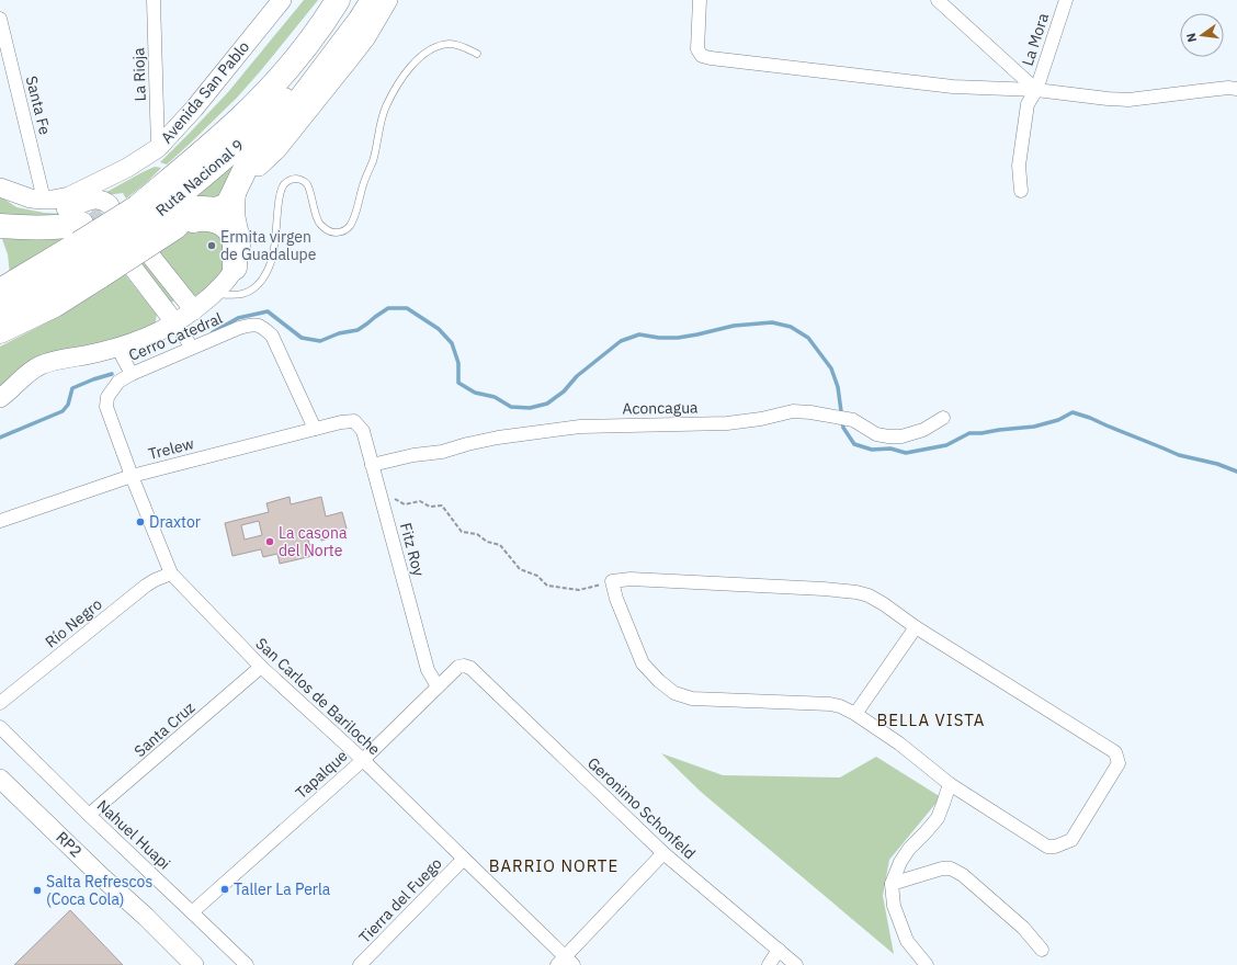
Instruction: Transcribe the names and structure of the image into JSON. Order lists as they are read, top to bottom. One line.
{"streets":{"highway":["Ruta Nacional 9"],"street":["La Mora","La Rioja","Avenida San Pablo","Santa Fe","Cerro Catedral","Aconcagua","Trelew","Fitz Roy","Río Negro","San Carlos de Bariloche","Santa Cruz","Tapalque","Geronimo Schonfeld","Nahuel Huapi","RP2","Tierra del Fuego"]},"crossings":[["La Rioja","Avenida San Pablo"],["Avenida San Pablo","Santa Fe"],["Cerro Catedral","Trelew"],["Cerro Catedral","San Carlos de Bariloche"],["Aconcagua","Fitz Roy"],["Trelew","Fitz Roy"],["Trelew","San Carlos de Bariloche"],["Fitz Roy","Tapalque"],["Río Negro","San Carlos de Bariloche"],["San Carlos de Bariloche","Santa Cruz"],["San Carlos de Bariloche","Tapalque"],["San Carlos de Bariloche","Tierra del Fuego"],["Santa Cruz","Nahuel Huapi"],["Tapalque","Geronimo Schonfeld"],["Tapalque","Nahuel Huapi"]],"districts":["BELLA VISTA","BARRIO NORTE"],"places":["Ermita virgen de Guadalupe","Draxtor","La casona del Norte","Taller La Perla","Salta Refrescos (Coca Cola)"],"north":"left"}
